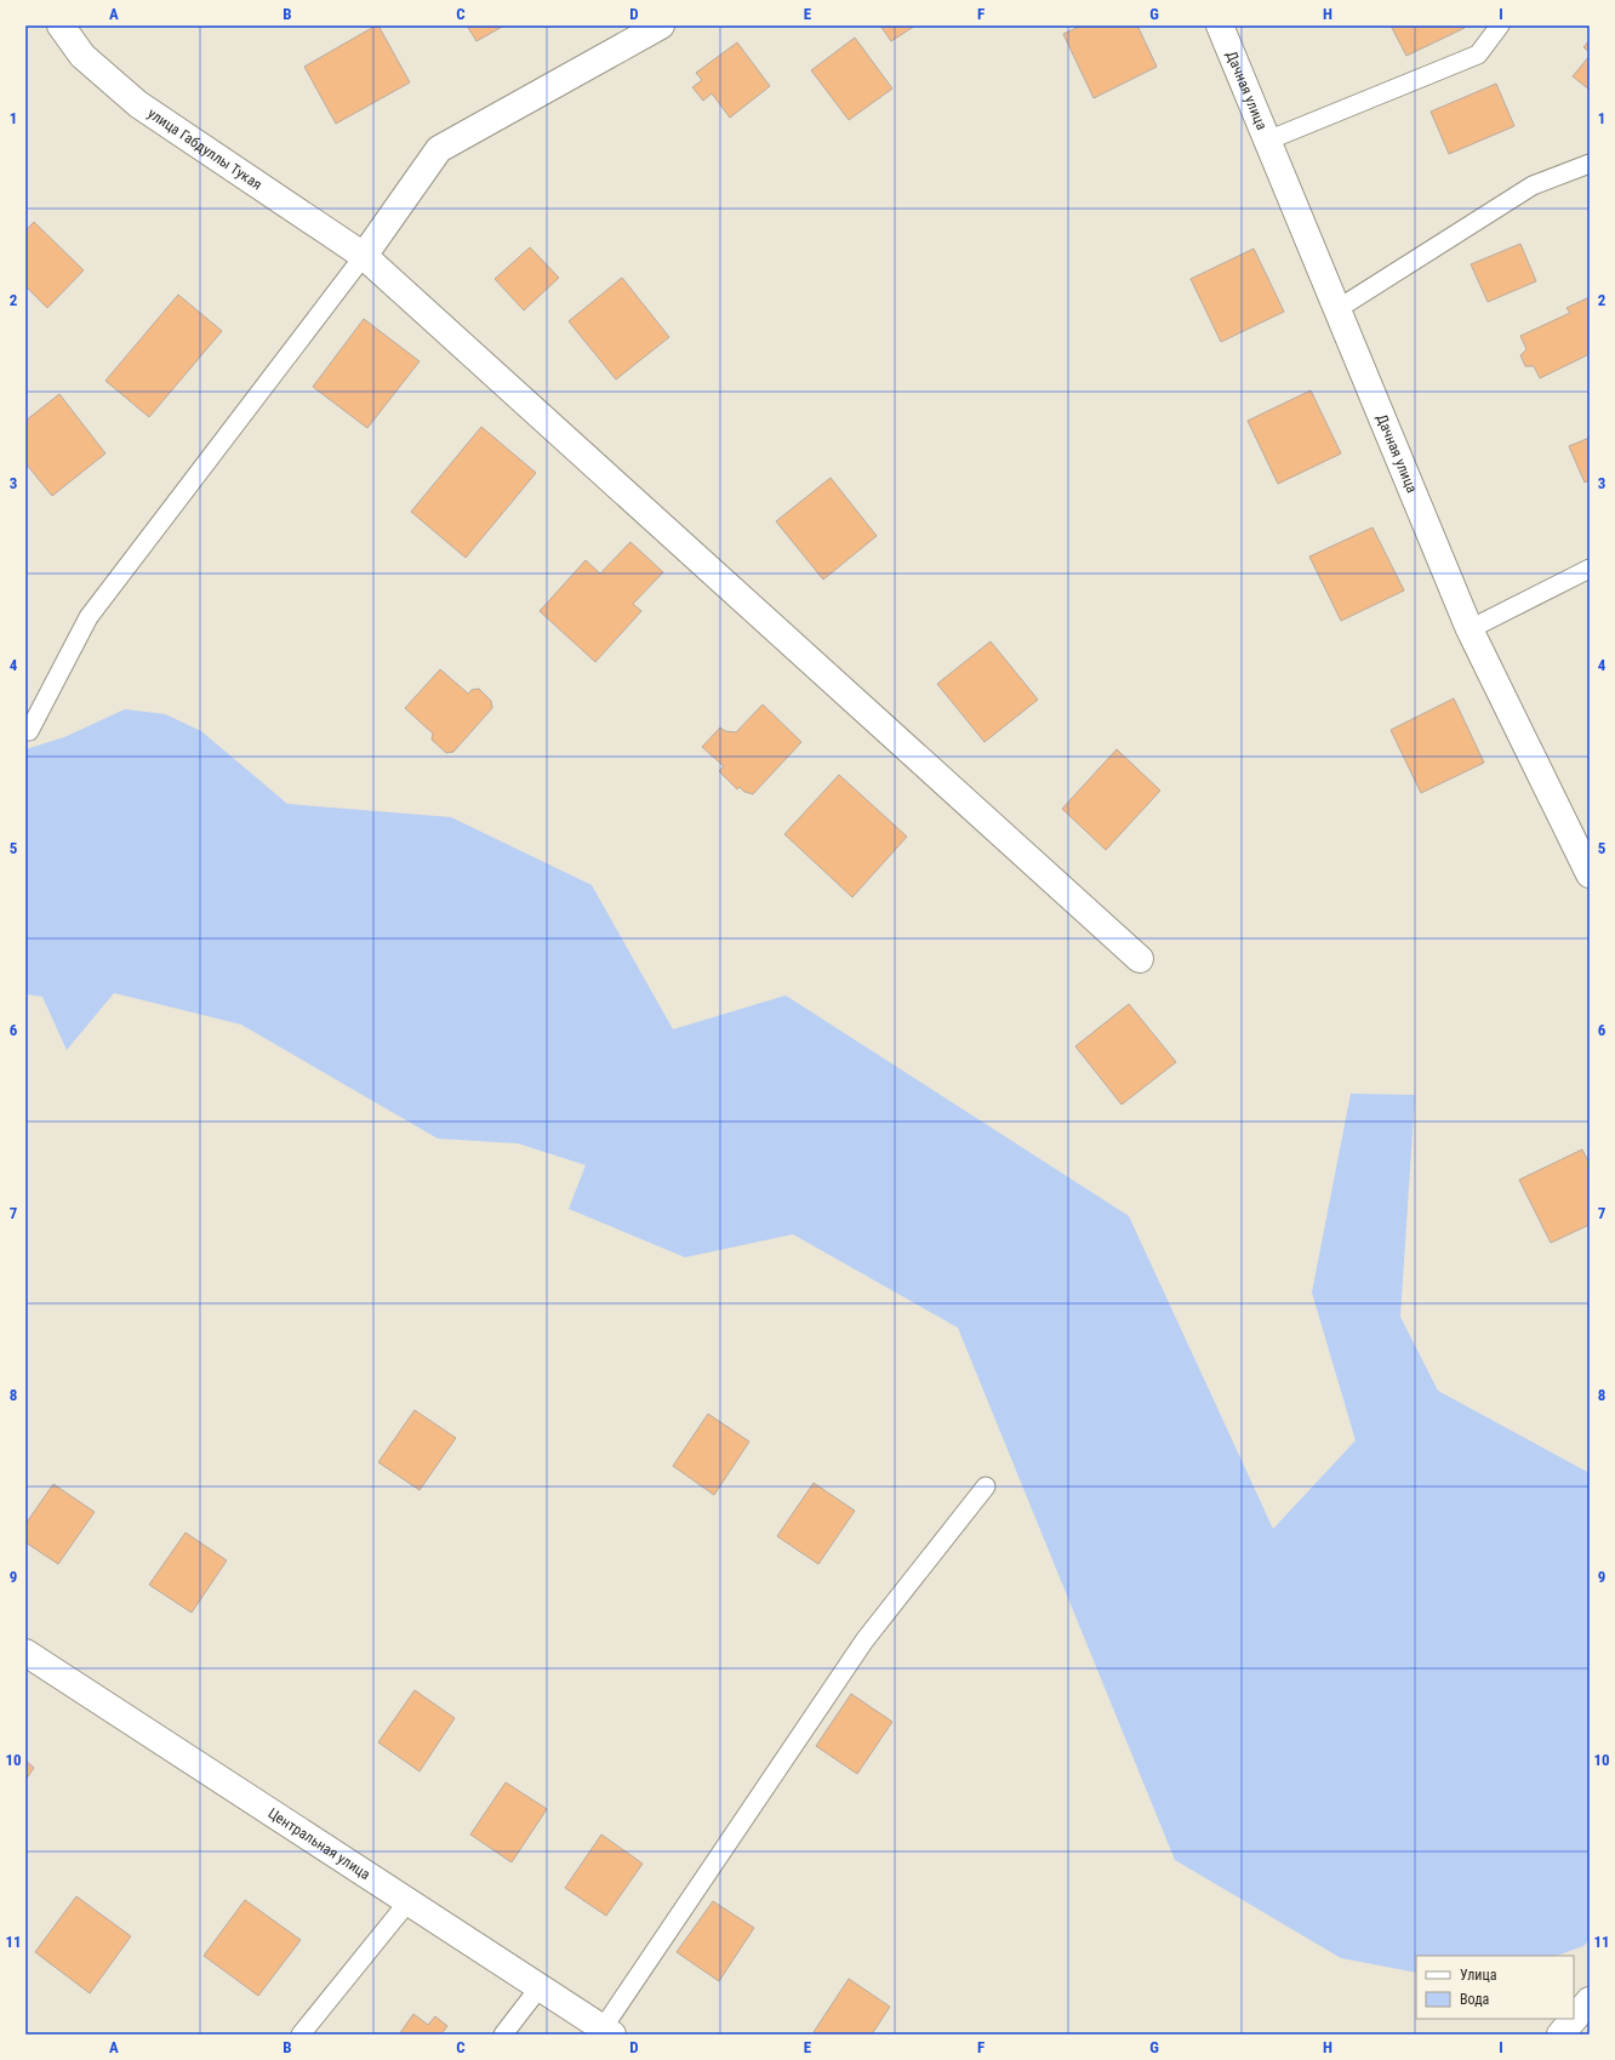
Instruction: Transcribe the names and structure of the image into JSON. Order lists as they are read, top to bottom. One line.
{"streets":{"street":["Дачная улица","улица Габдуллы Тукая","Центральная улица"]},"legend":["Улица","Вода"],"grid":{"columns":["A","B","C","D","E","F","G","H","I"],"rows":["1","2","3","4","5","6","7","8","9","10","11"]}}
